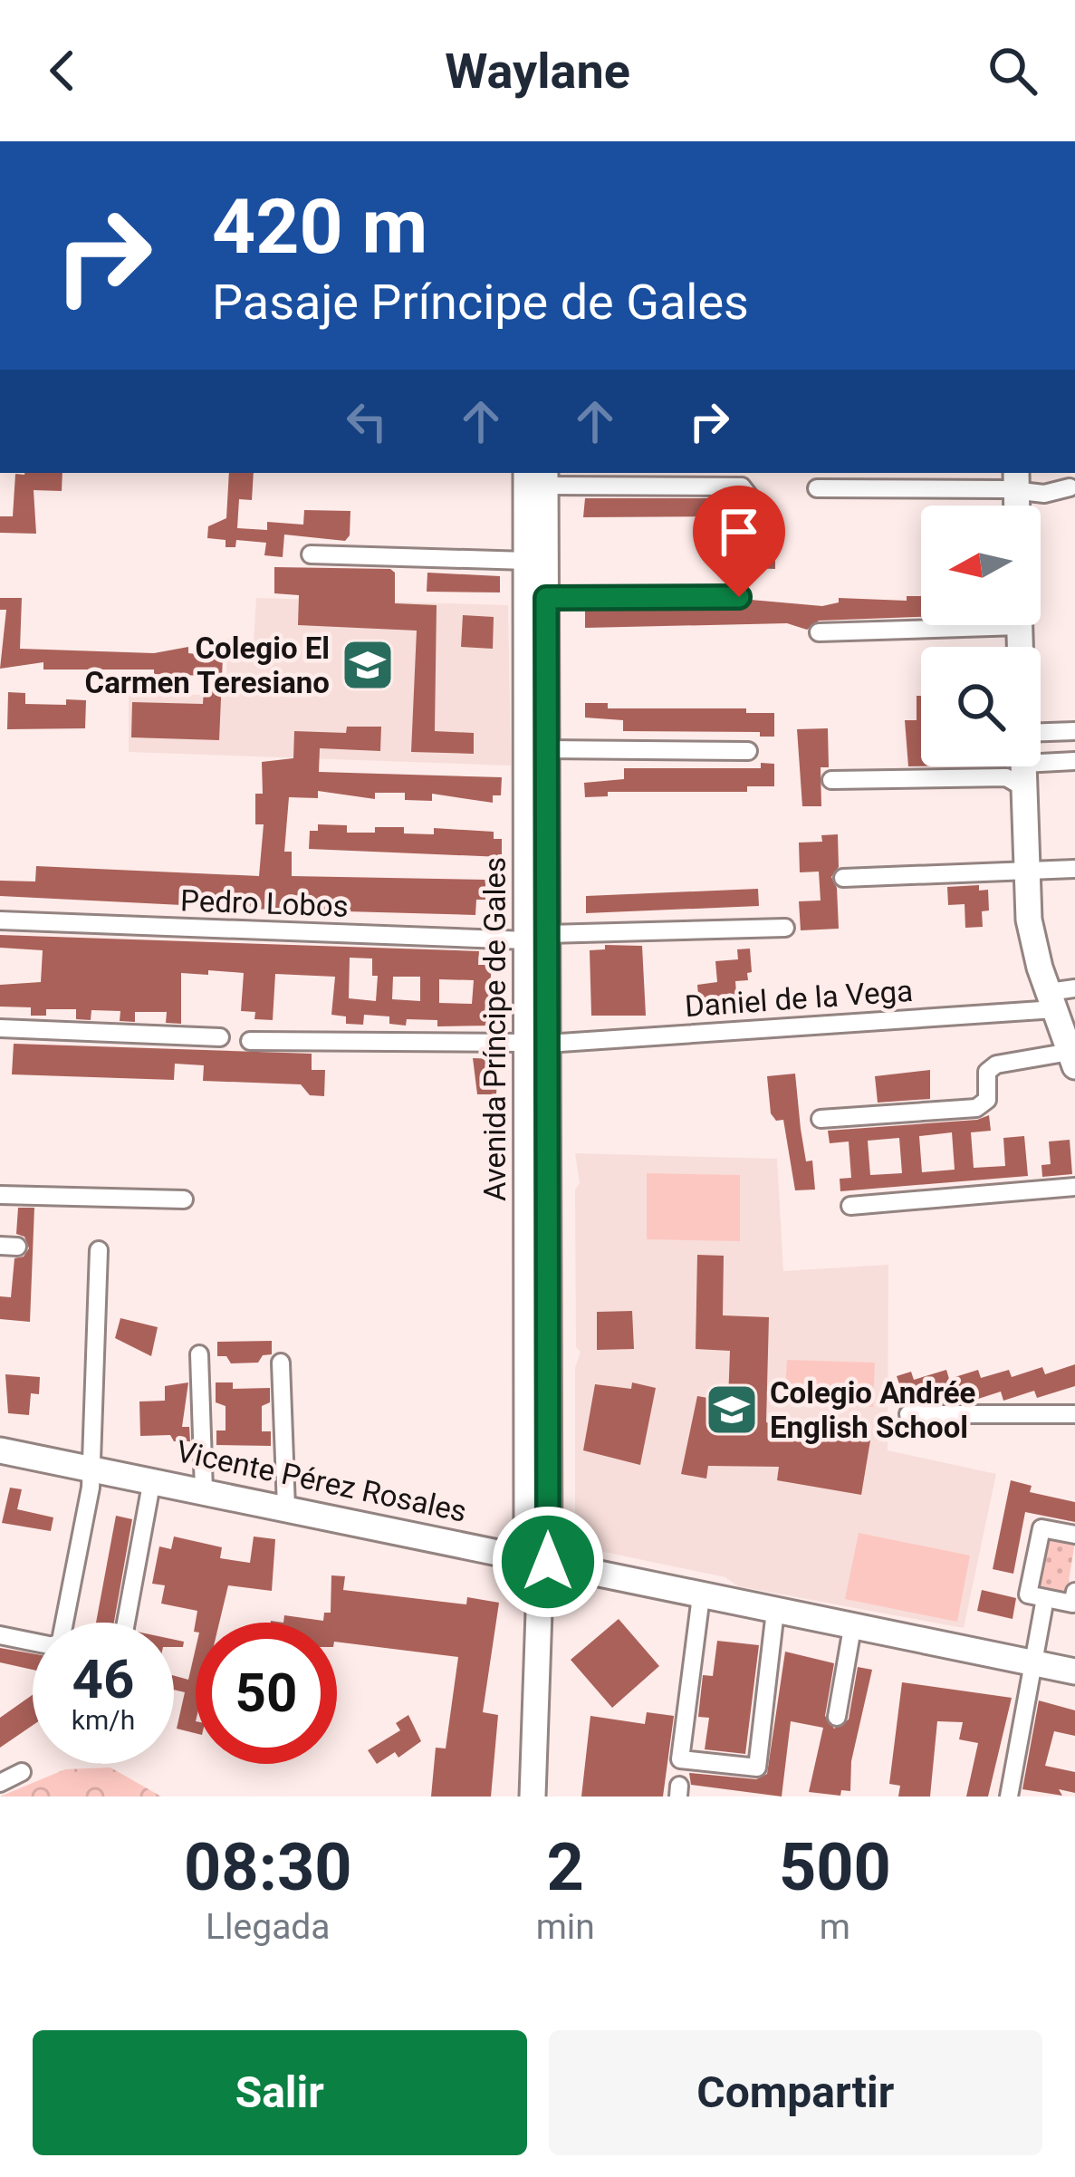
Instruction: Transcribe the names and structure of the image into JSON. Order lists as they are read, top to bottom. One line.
{"streets":{"main road":["Avenida Príncipe de Gales","Vicente Pérez Rosales"],"street":["Pedro Lobos","Daniel de la Vega"]},"crossings":[["Pedro Lobos","Avenida Príncipe de Gales"],["Daniel de la Vega","Avenida Príncipe de Gales"],["Avenida Príncipe de Gales","Vicente Pérez Rosales"]],"places":{"school or university":["Colegio El Carmen Teresiano","Colegio Andrée English School"]},"north":"left","page":{"header":"Waylane","turn":["420 m","Pasaje Príncipe de Gales"],"speed":"46 km/h","limit":"50","eta":["08:30","Llegada","2","min","500","m"],"buttons":["Salir","Compartir"]}}
